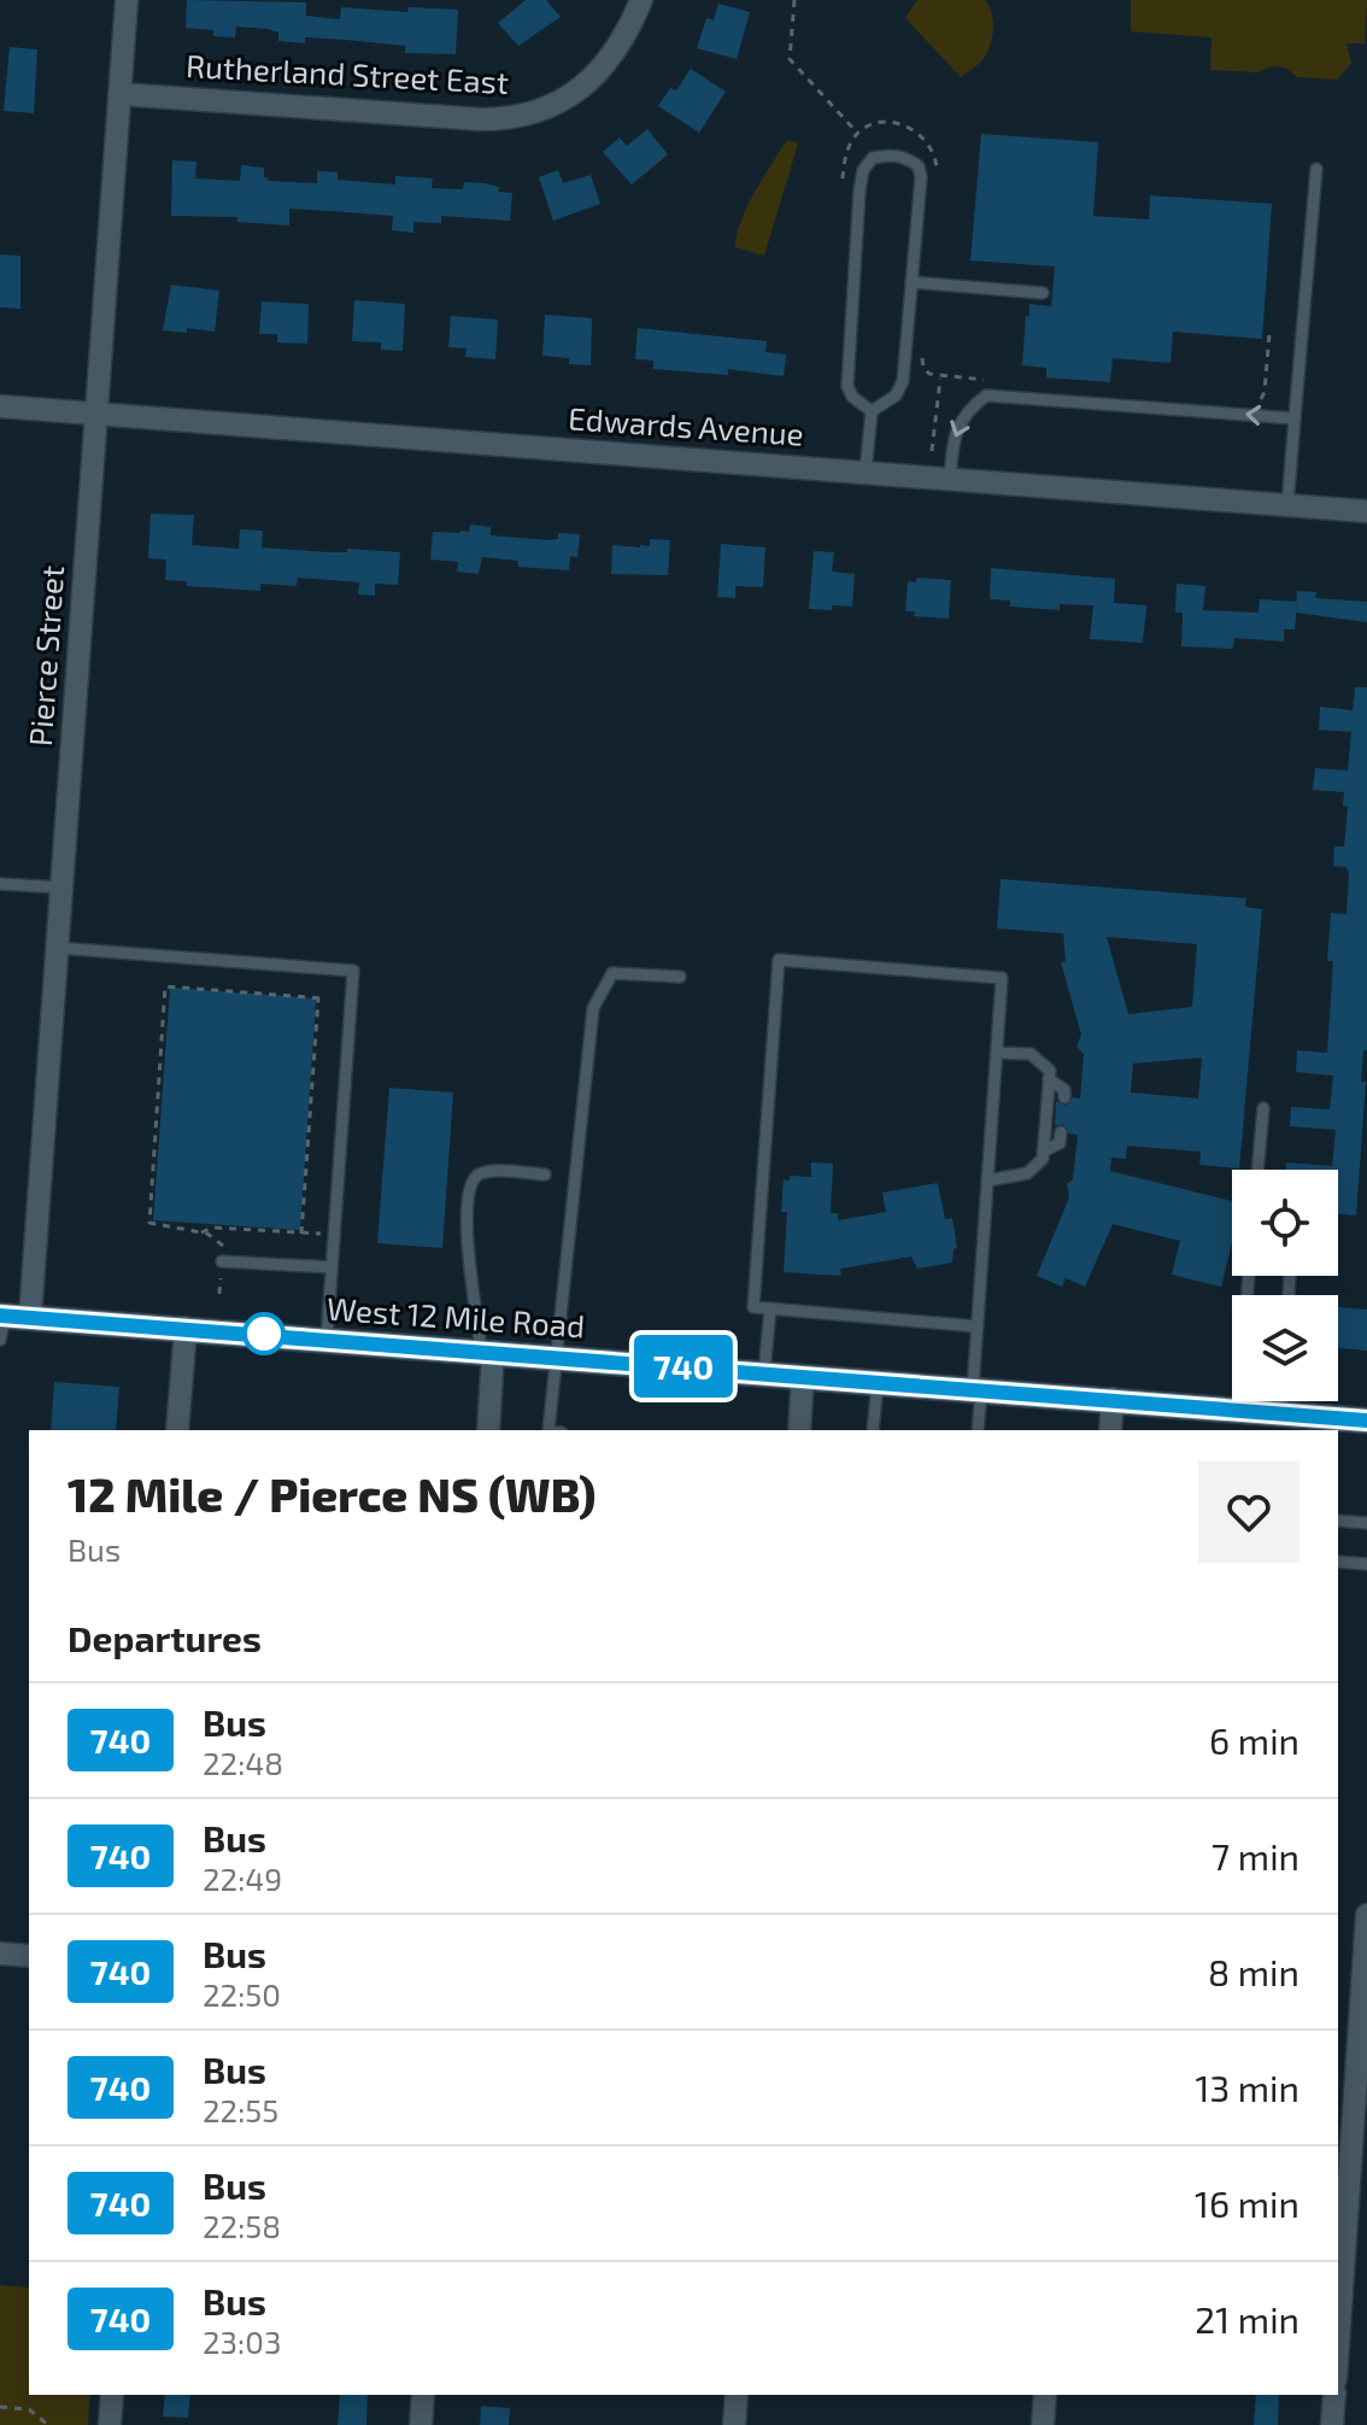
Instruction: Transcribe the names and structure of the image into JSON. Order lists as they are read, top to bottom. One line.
{"streets":{"main road":["West 12 Mile Road"],"street":["Rutherland Street East","Edwards Avenue","Pierce Street"]},"crossings":[["Rutherland Street East","Pierce Street"],["Edwards Avenue","Pierce Street"],["Pierce Street","West 12 Mile Road"]],"lines":["bus line 740"],"page":{"on_map":"740","heading":[["12 Mile / Pierce NS (WB)","Bus"],"Departures"],"list":[{"mark":"740","name":"Bus","note":"22:48","value":"6 min"},{"mark":"740","name":"Bus","note":"22:49","value":"7 min"},{"mark":"740","name":"Bus","note":"22:50","value":"8 min"},{"mark":"740","name":"Bus","note":"22:55","value":"13 min"},{"mark":"740","name":"Bus","note":"22:58","value":"16 min"},{"mark":"740","name":"Bus","note":"23:03","value":"21 min"}]}}
